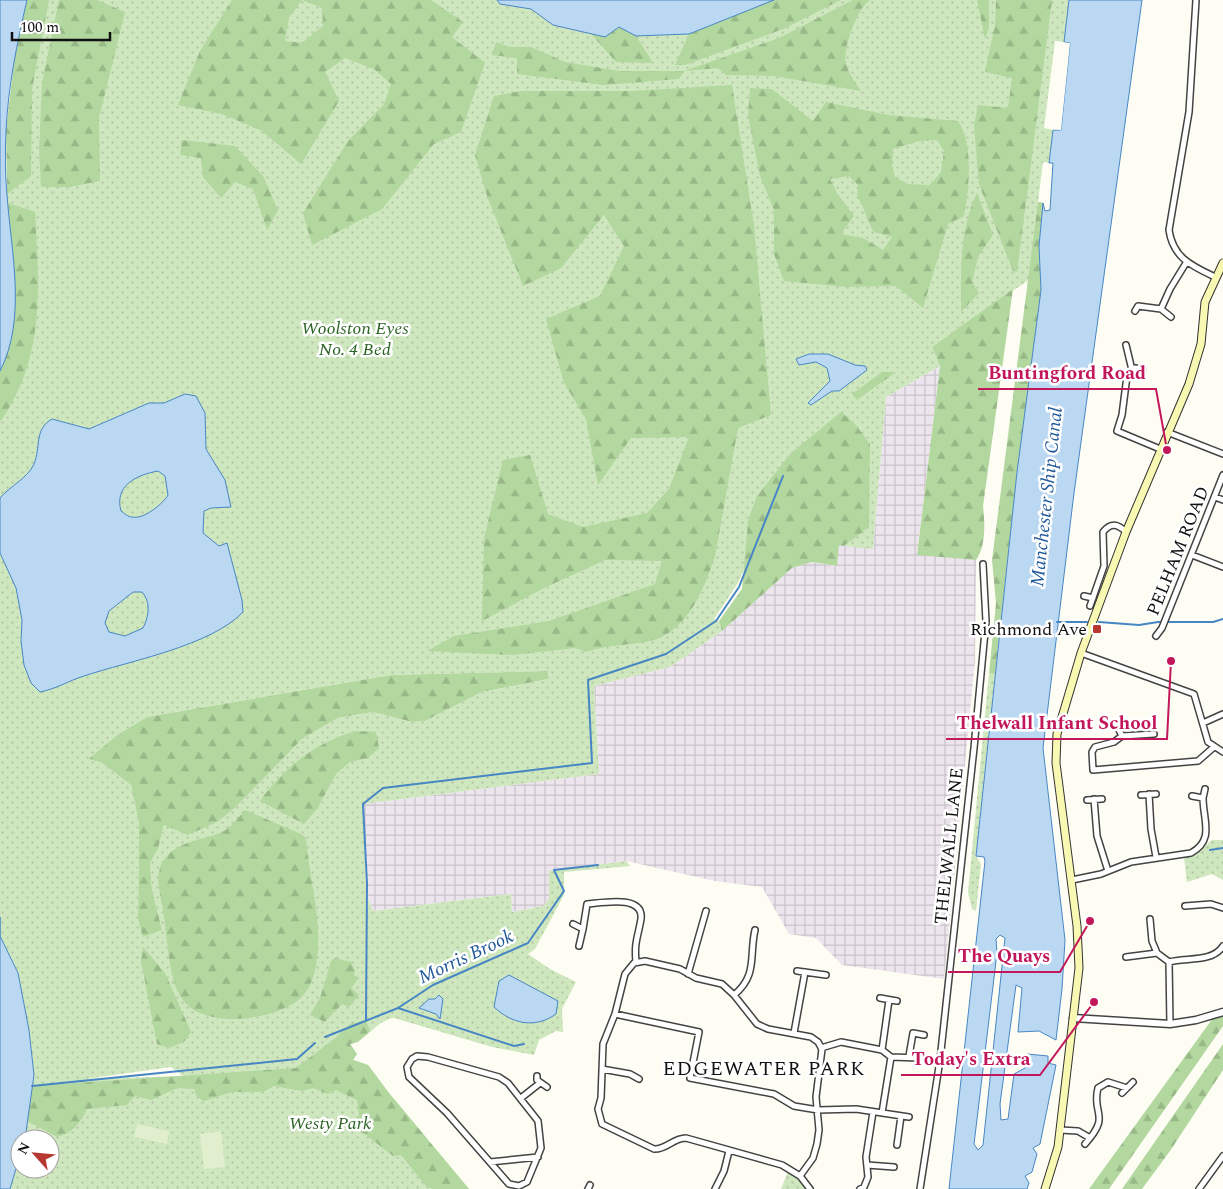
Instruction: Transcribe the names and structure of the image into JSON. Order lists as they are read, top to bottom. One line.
{"streets":{"street":["PELHAM ROAD","THELWALL LANE"]},"districts":["EDGEWATER PARK"],"water":["Manchester Ship Canal","Morris Brook"],"parks":["Woolston Eyes No. 4 Bed","Westy Park"],"places":{"other":["Buntingford Road","Thelwall Infant School","The Quays","Today's Extra"],"transit":["Richmond Ave"]},"scale_bar":"100 m","north":"top left"}
